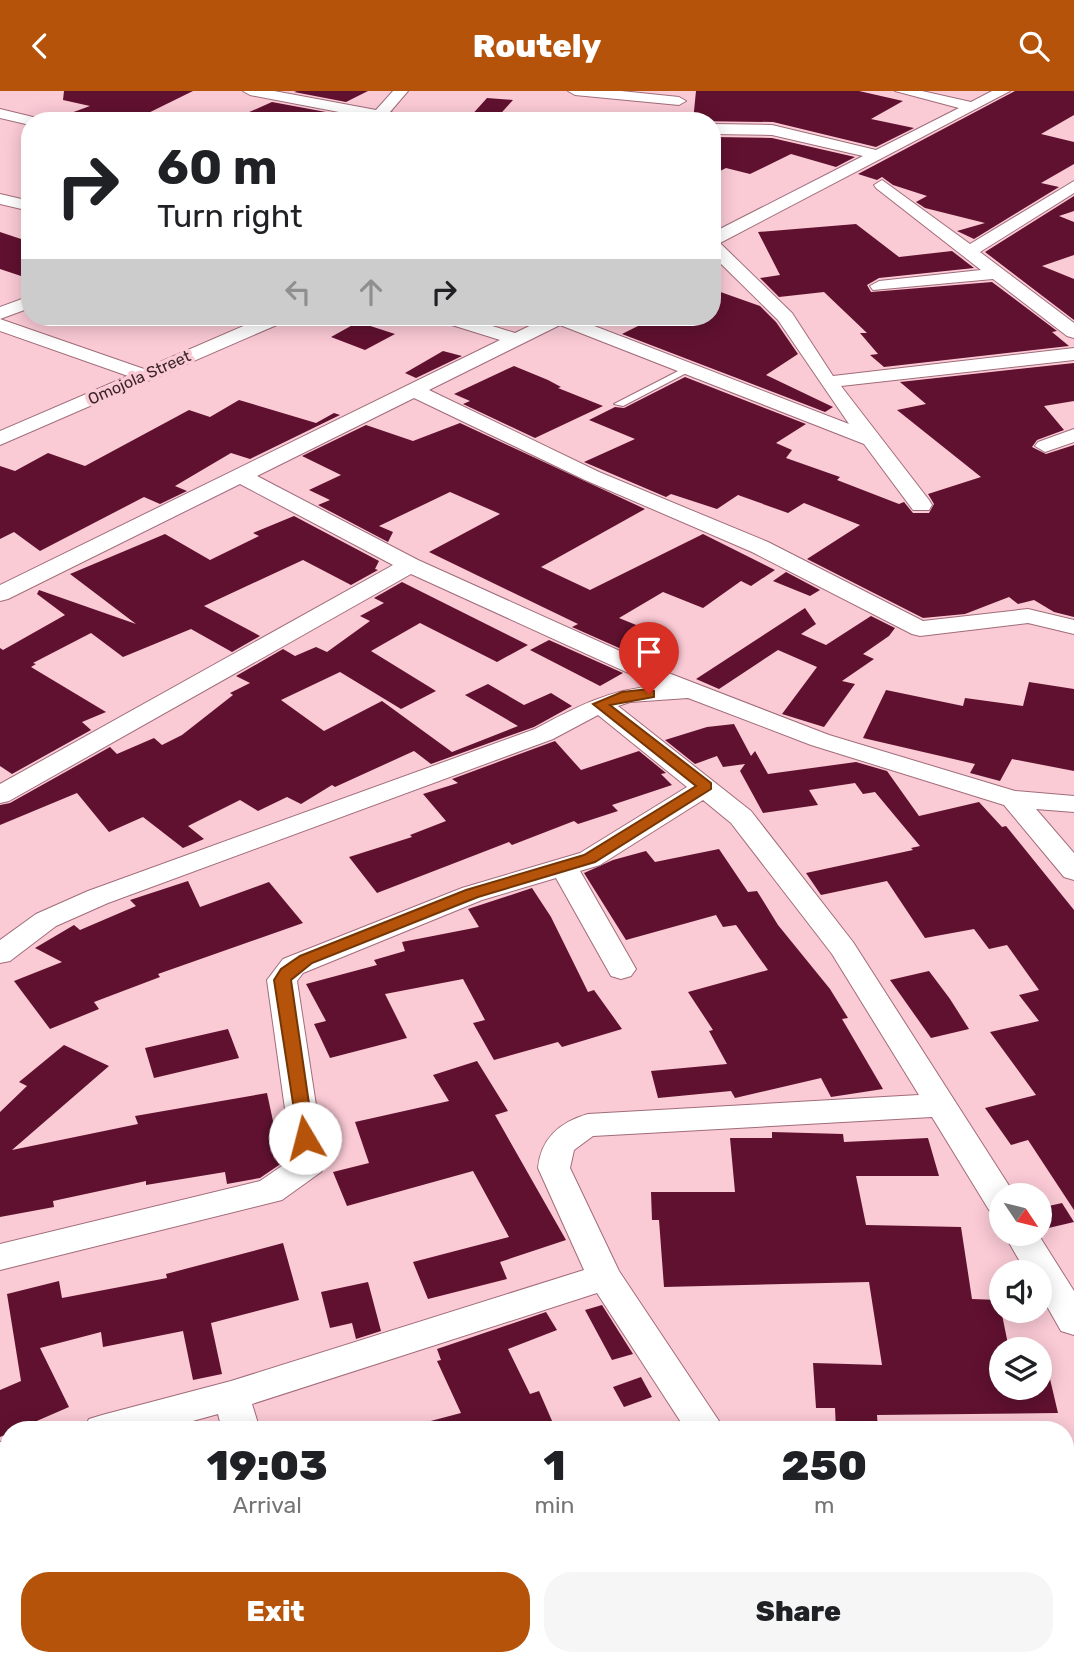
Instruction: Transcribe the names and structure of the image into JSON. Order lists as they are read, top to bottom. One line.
{"streets":{"street":["Omojola Street"]},"north":"bottom right","page":{"header":"Routely","turn":["60 m","Turn right"],"eta":["19:03","Arrival","1","min","250","m"],"buttons":["Exit","Share"]}}
